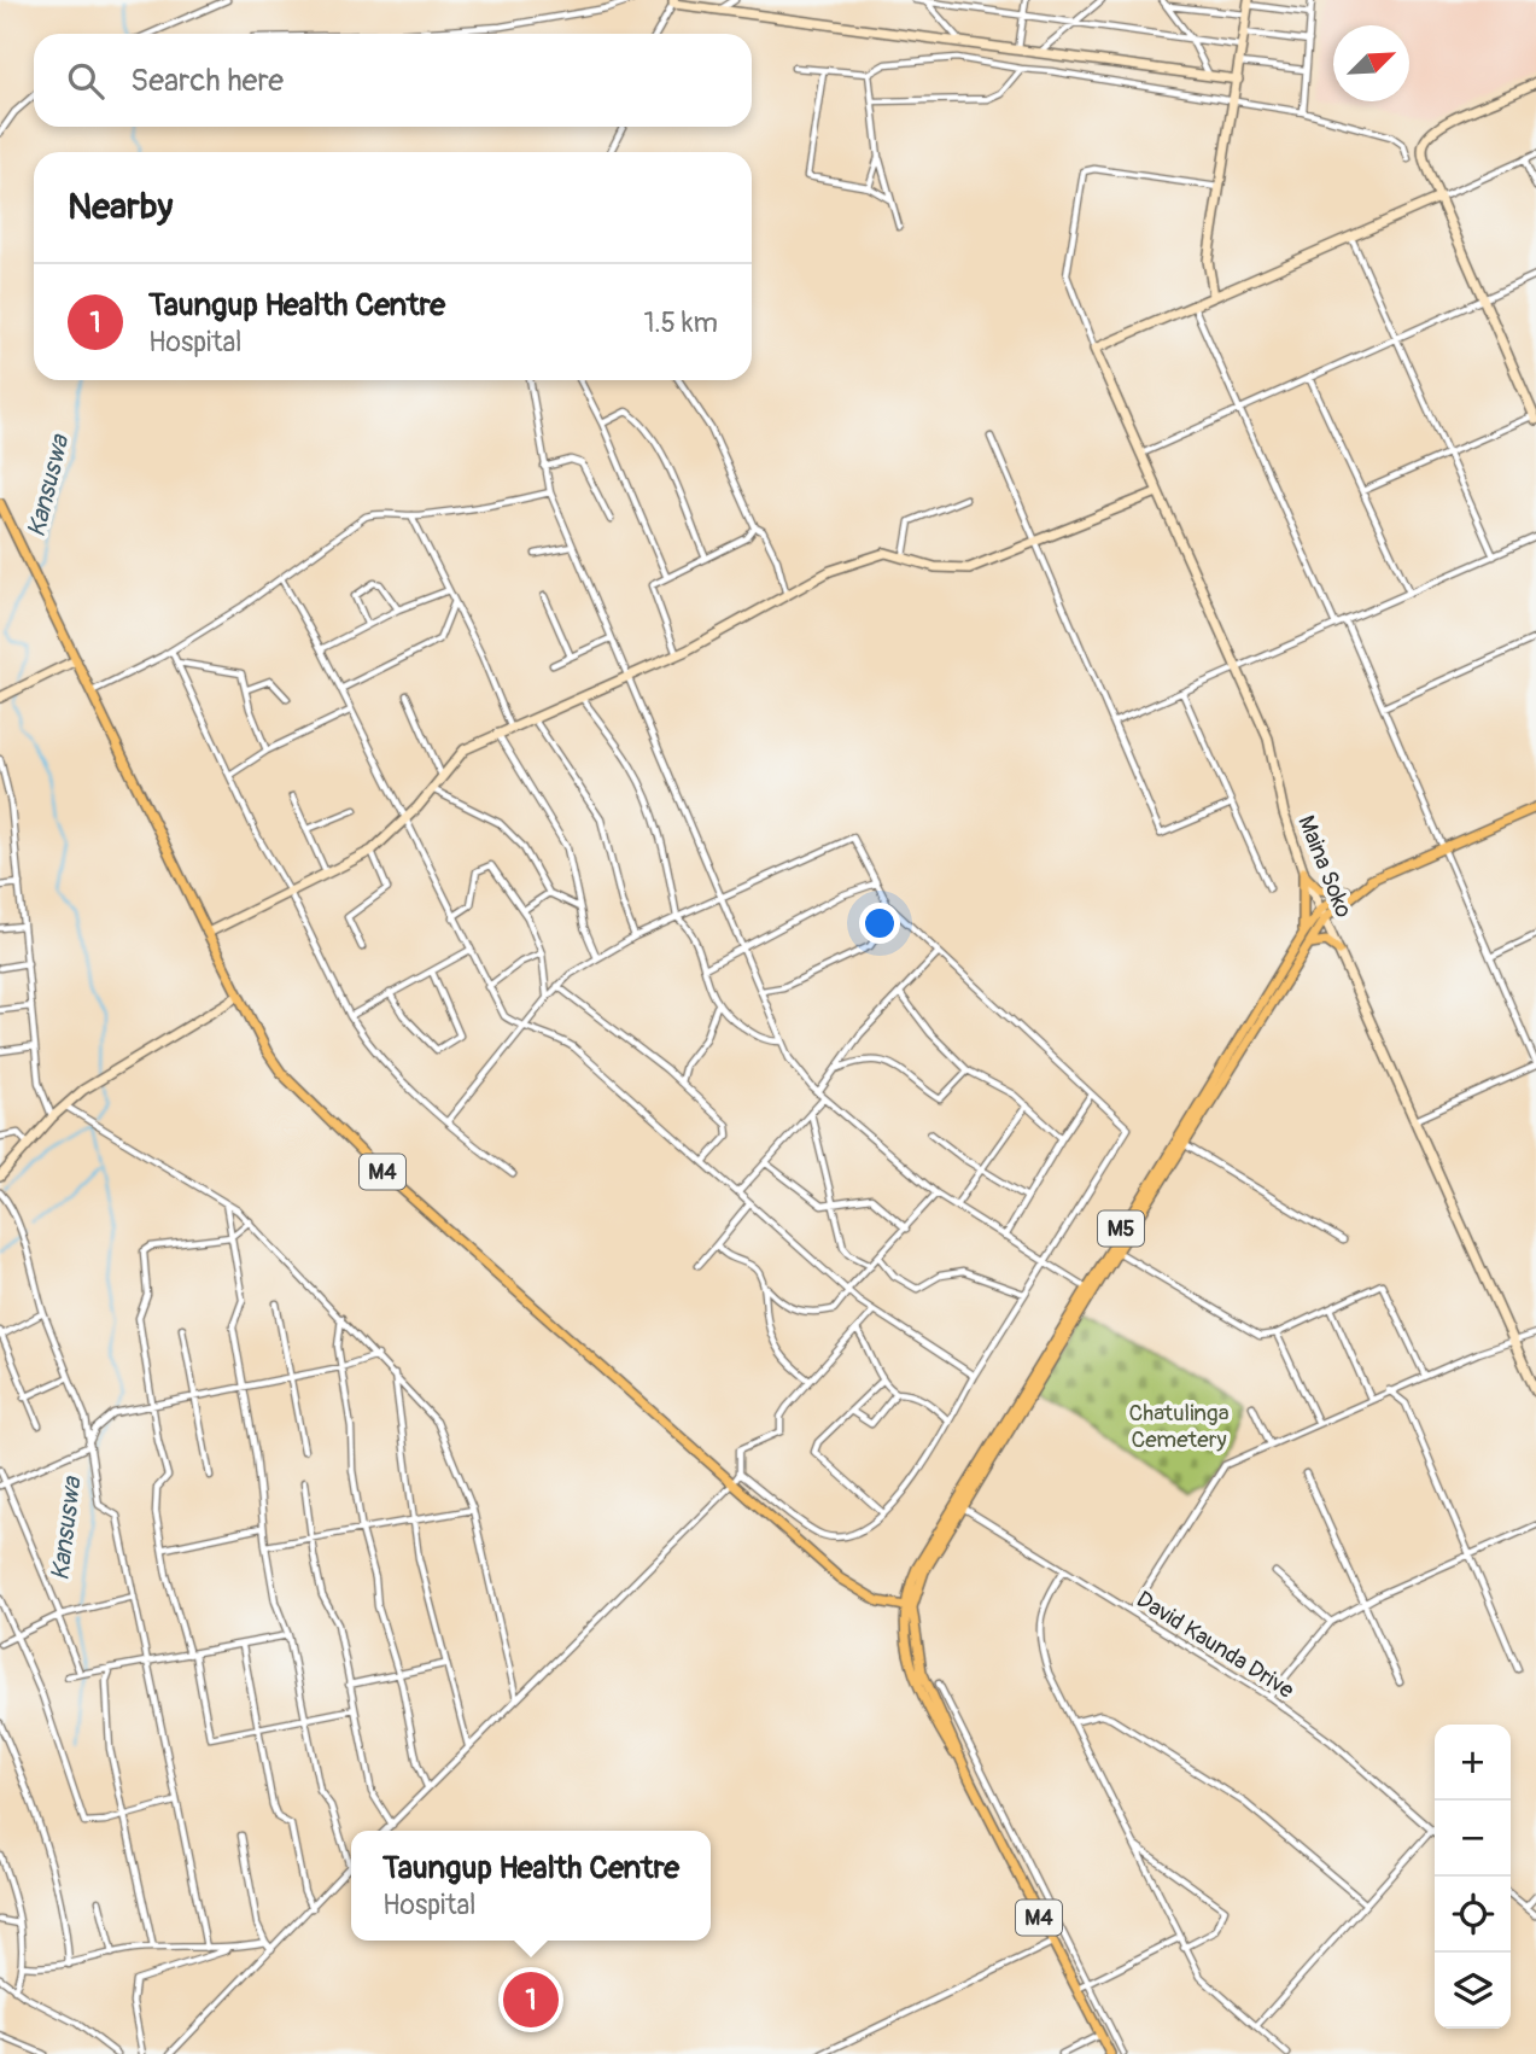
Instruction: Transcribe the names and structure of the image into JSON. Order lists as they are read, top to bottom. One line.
{"streets":{"main road":["M4","M5"],"street":["Maina Soko","David Kaunda Drive"]},"crossings":[["Maina Soko","M5"],["M4","M5"],["M5","David Kaunda Drive"]],"water":["Kansuswa"],"parks":["Chatulinga Cemetery"],"north":"top right","page":{"search":"Search here","heading":"Nearby","list":[{"mark":"1","name":"Taungup Health Centre","note":"Hospital","value":"1.5 km"}],"map_buttons":["+","−"],"popup":["Taungup Health Centre","Hospital"],"pins":"1"}}
